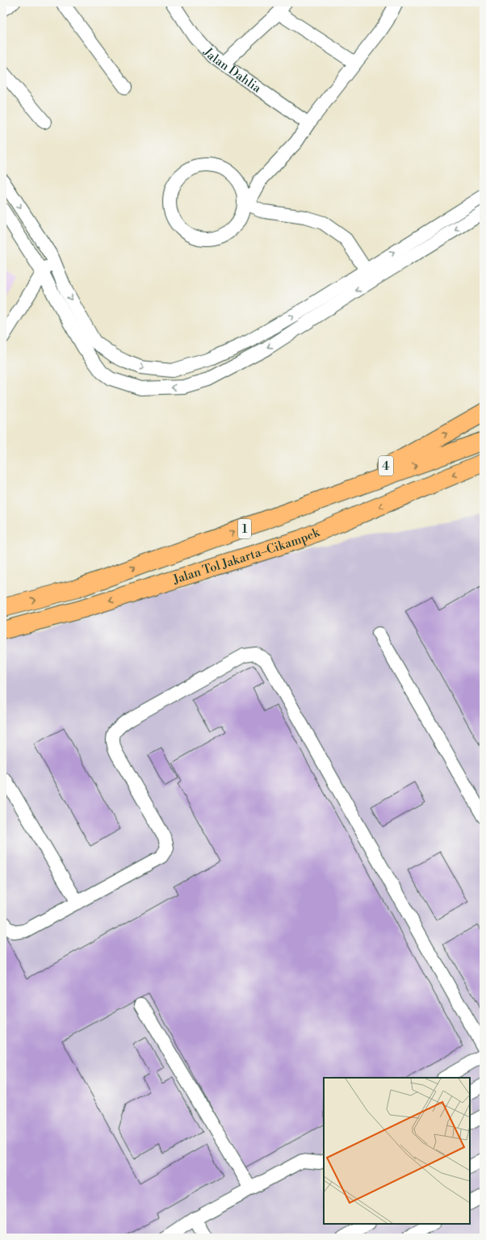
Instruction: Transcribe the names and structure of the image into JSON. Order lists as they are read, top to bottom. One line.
{"streets":{"highway":["4","1","Jalan Tol Jakarta–Cikampek"],"street":["Jalan Dahlia"]},"crossings":[["4","Jalan Tol Jakarta–Cikampek"]]}
